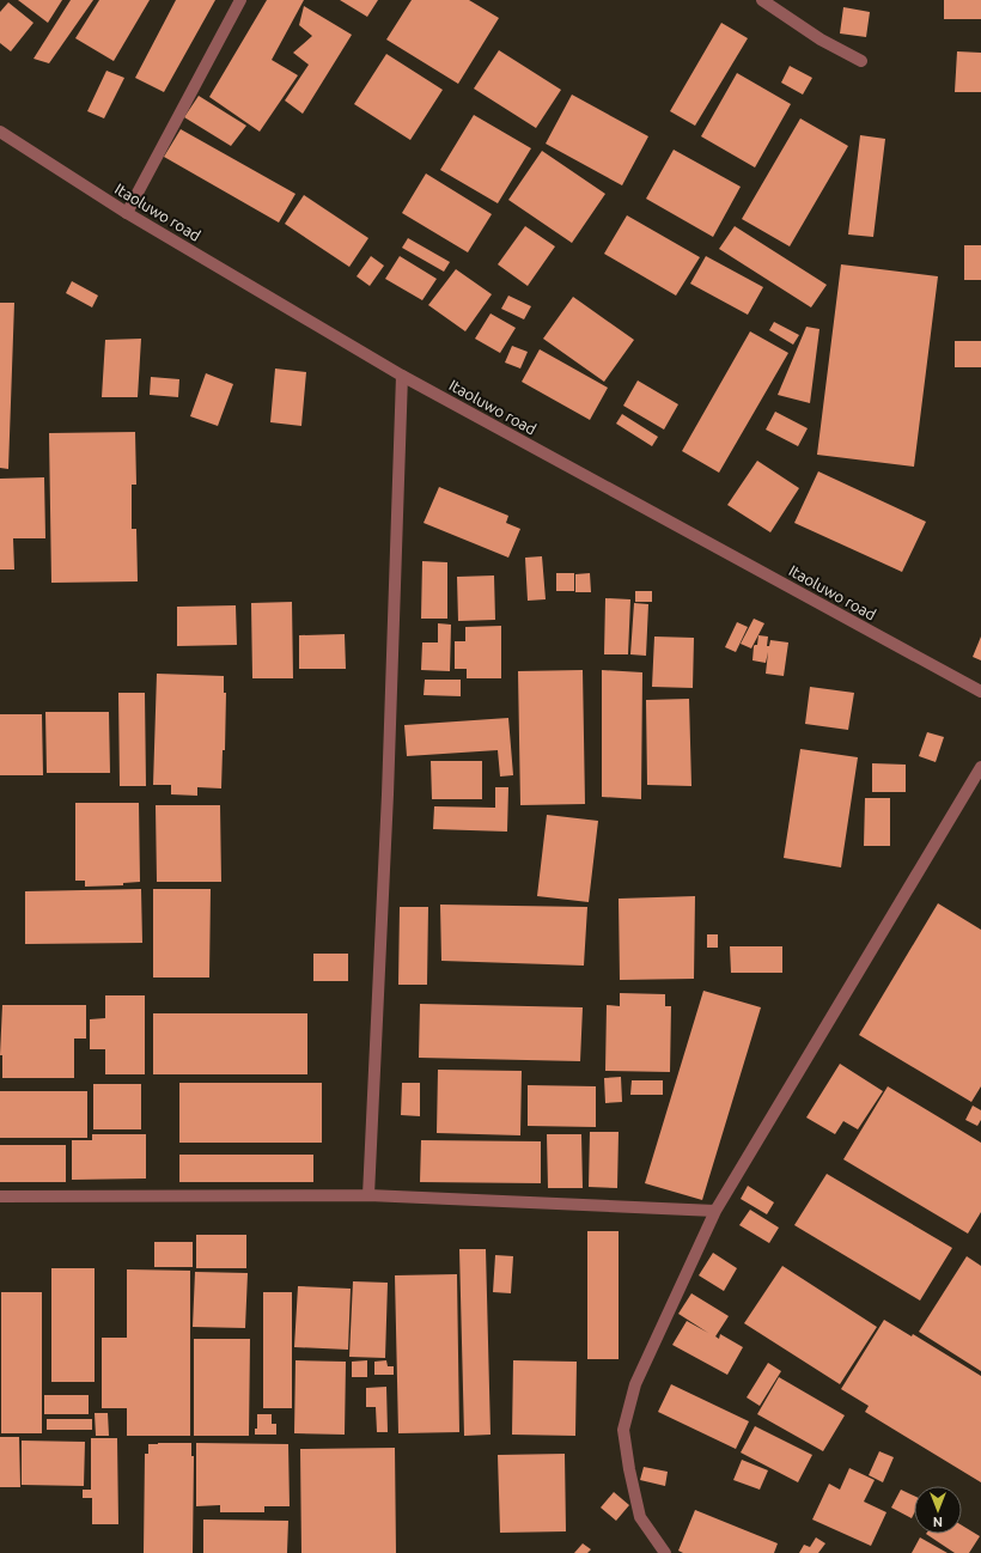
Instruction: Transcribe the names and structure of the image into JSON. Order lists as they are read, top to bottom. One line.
{"streets":{"street":["Itaoluwo road"]},"north":"bottom"}
